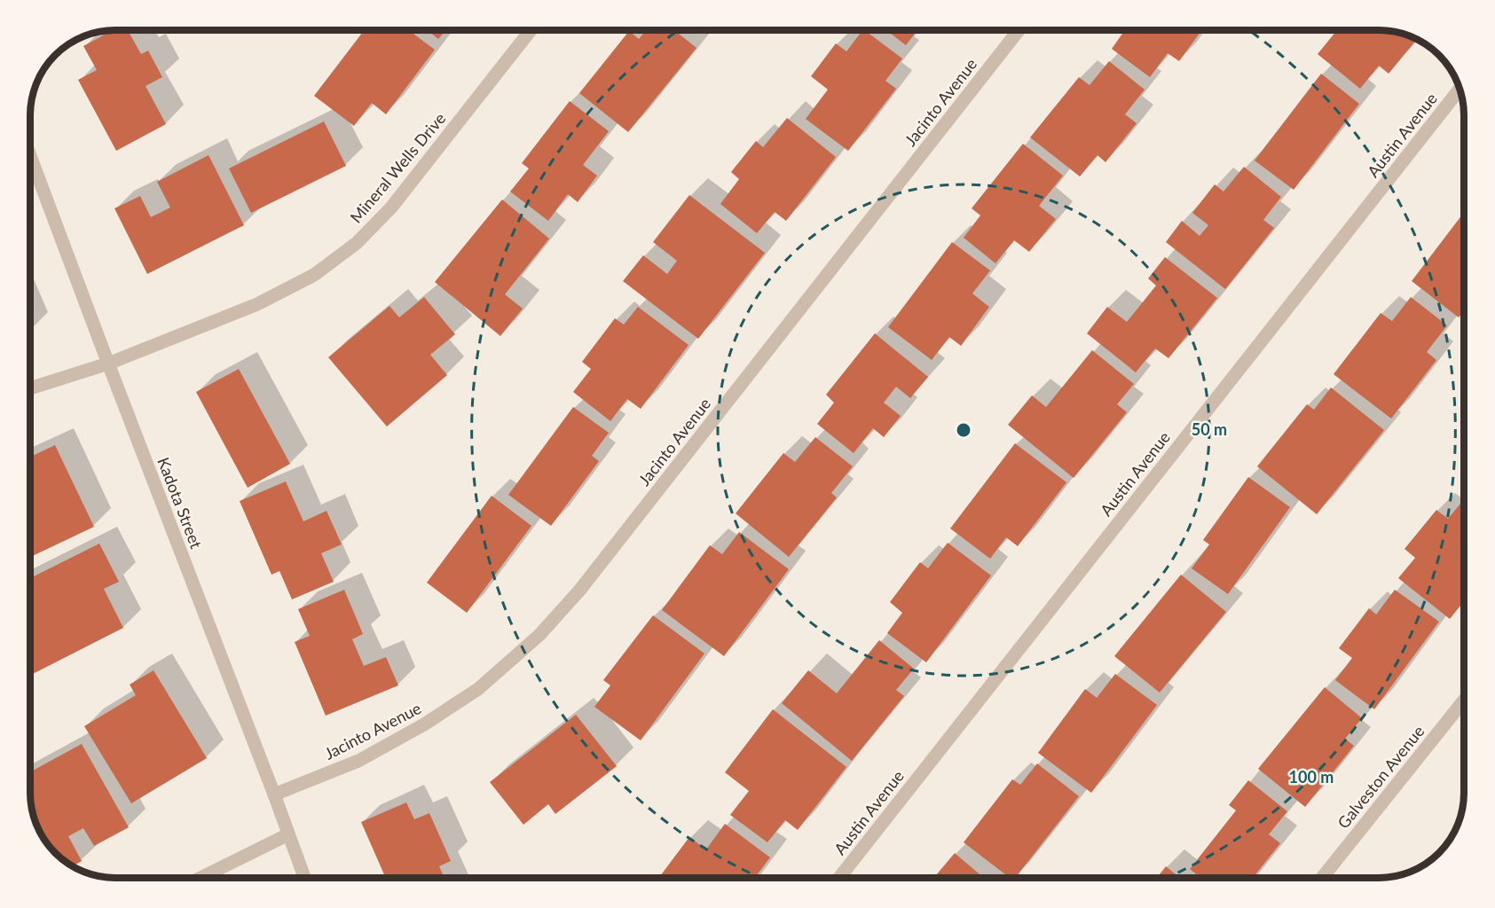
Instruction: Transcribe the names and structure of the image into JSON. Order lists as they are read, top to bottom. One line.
{"streets":{"street":["Jacinto Avenue","Austin Avenue","Mineral Wells Drive","Kadota Street","Galveston Avenue"]},"crossings":[["Jacinto Avenue","Kadota Street"],["Mineral Wells Drive","Kadota Street"]],"rings":["50 m","100 m"]}
